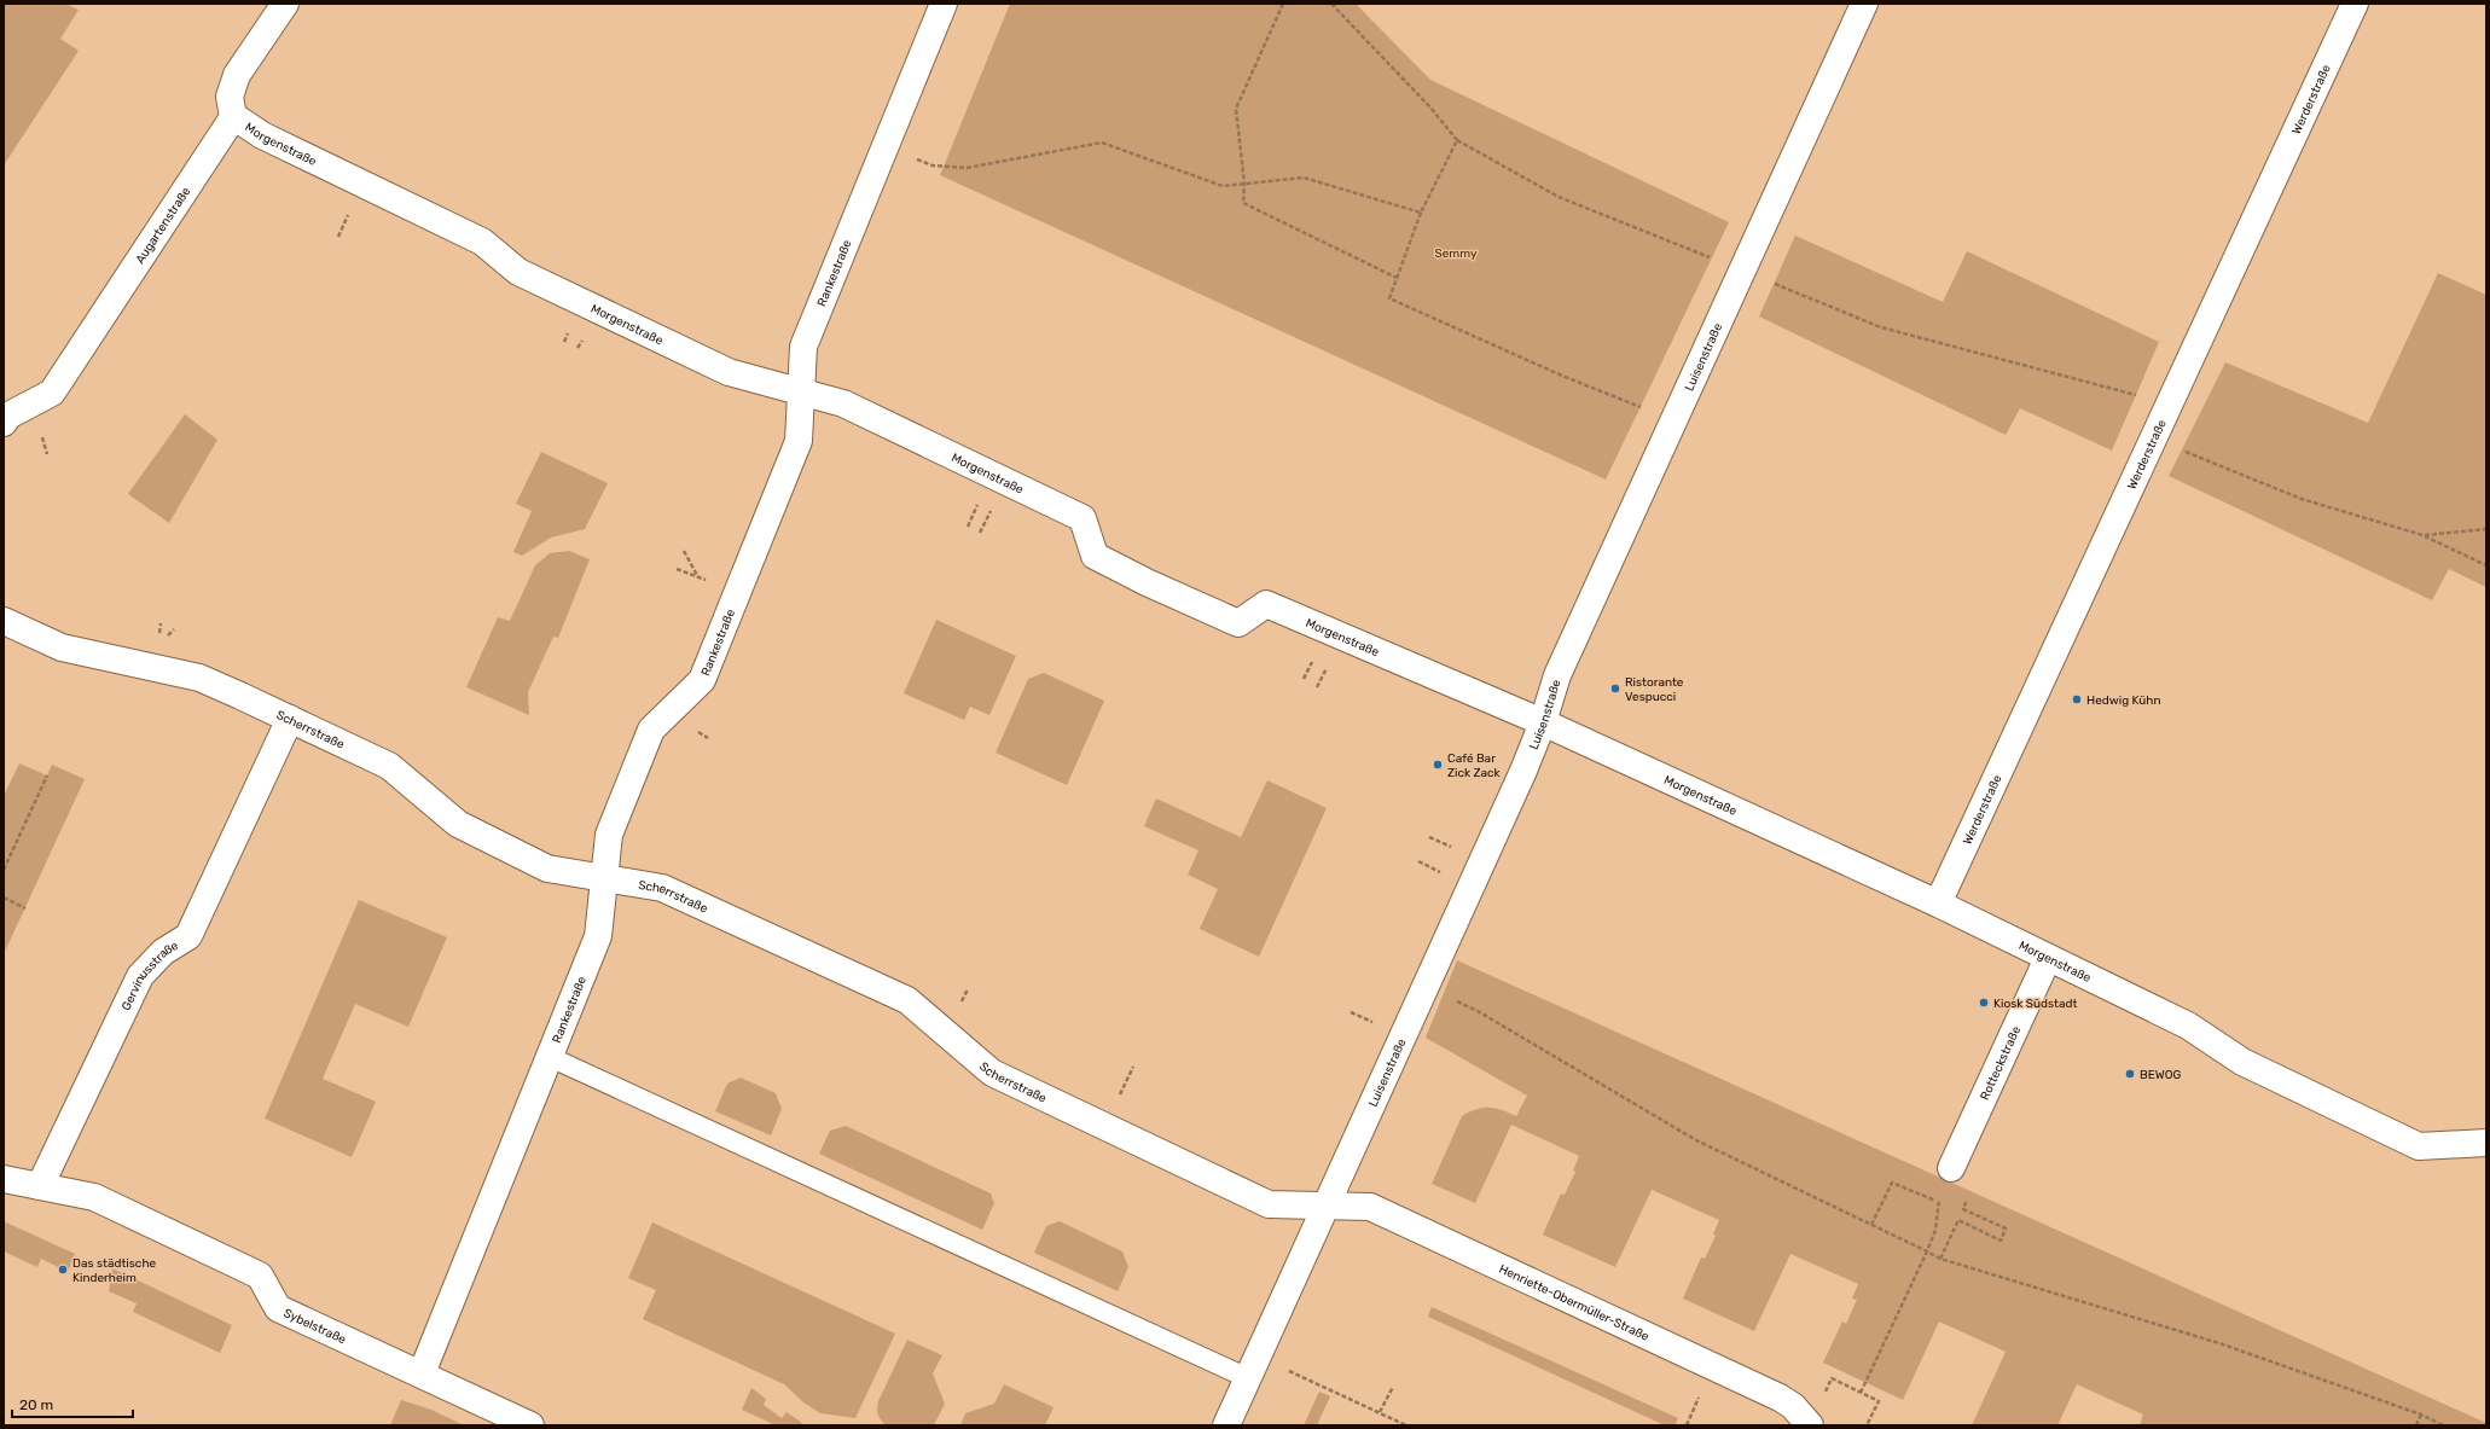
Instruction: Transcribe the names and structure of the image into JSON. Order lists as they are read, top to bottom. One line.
{"streets":{"street":["Werderstraße","Morgenstraße","Augartenstraße","Rankestraße","Luisenstraße","Scherrstraße","Gervinusstraße","Rotteckstraße","Henriette-Obermüller-Straße","Sybelstraße"]},"crossings":[["Werderstraße","Morgenstraße"],["Morgenstraße","Augartenstraße"],["Morgenstraße","Rankestraße"],["Morgenstraße","Luisenstraße"],["Morgenstraße","Rotteckstraße"],["Rankestraße","Scherrstraße"],["Rankestraße","Sybelstraße"],["Luisenstraße","Scherrstraße"],["Luisenstraße","Henriette-Obermüller-Straße"],["Scherrstraße","Gervinusstraße"],["Scherrstraße","Henriette-Obermüller-Straße"],["Gervinusstraße","Sybelstraße"]],"parks":["Semmy"],"places":["Ristorante Vespucci","Hedwig Kühn","Café Bar Zick Zack","Kiosk Südstadt","BEWOG","Das städtische Kinderheim"],"scale_bar":"20 m"}
